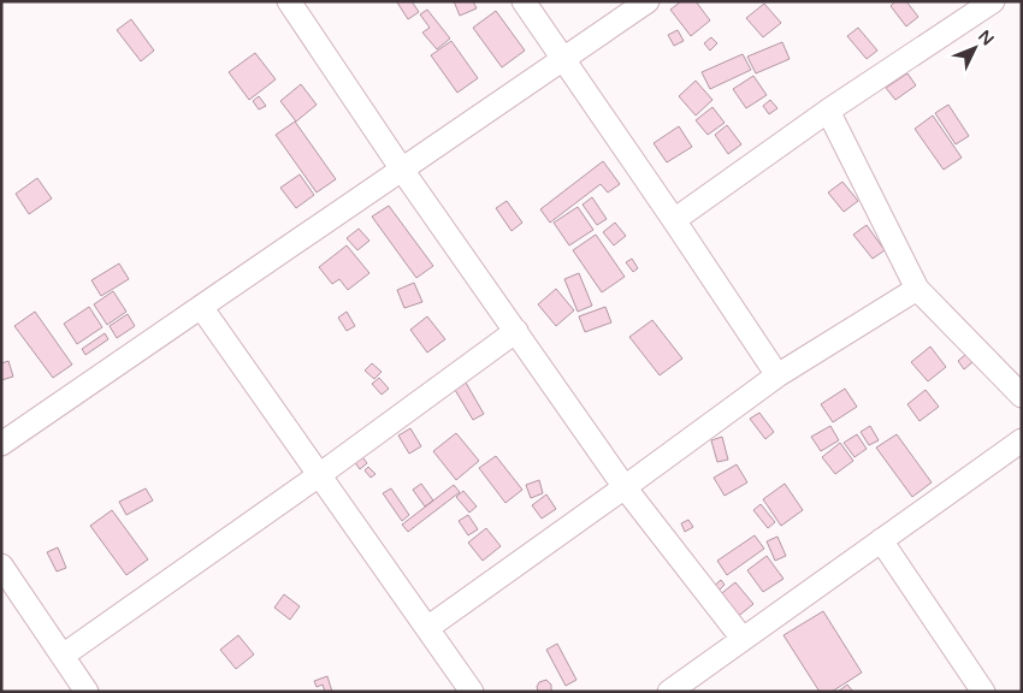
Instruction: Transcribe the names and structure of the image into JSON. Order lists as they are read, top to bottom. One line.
{"north":"top right"}
